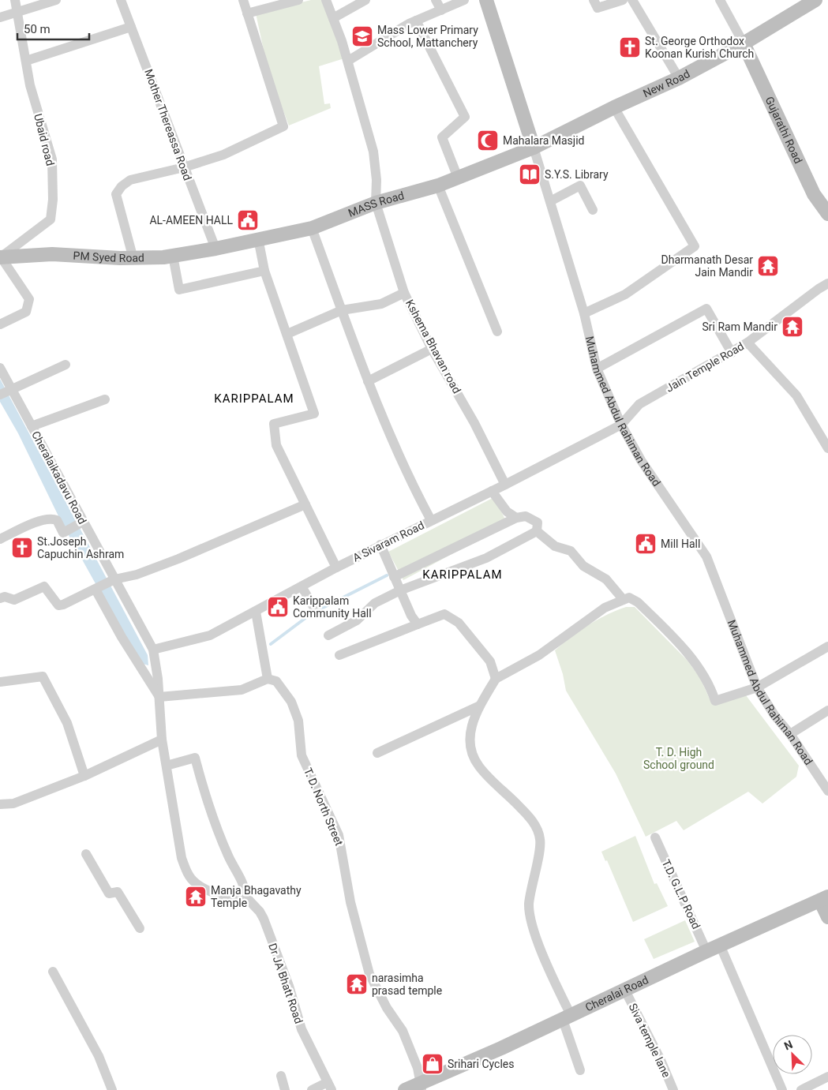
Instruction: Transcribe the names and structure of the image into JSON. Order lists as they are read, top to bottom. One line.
{"streets":{"street":["New Road","Mother Thereassa Road","Gujarathi Road","Ubaid road","MASS Road","PM Syed Road","Kshema Bhavan road","Jain Temple Road","Muhammed Abdul Rahiman Road","Cheralaikadavu Road","A Sivaram Road","T. D. North Street","T.D. G.L.P Road","Dr JA Bhatt Road","Cheralai Road","Siva temple lane"]},"crossings":[["New Road","Gujarathi Road"],["New Road","MASS Road"],["New Road","Muhammed Abdul Rahiman Road"],["Mother Thereassa Road","MASS Road"],["Mother Thereassa Road","PM Syed Road"],["Ubaid road","PM Syed Road"],["MASS Road","PM Syed Road"],["MASS Road","Kshema Bhavan road"],["MASS Road","Muhammed Abdul Rahiman Road"],["Kshema Bhavan road","A Sivaram Road"],["Jain Temple Road","Muhammed Abdul Rahiman Road"],["Jain Temple Road","A Sivaram Road"],["Muhammed Abdul Rahiman Road","A Sivaram Road"],["Cheralaikadavu Road","A Sivaram Road"],["T. D. North Street","Cheralai Road"],["T.D. G.L.P Road","Cheralai Road"],["Cheralai Road","Siva temple lane"]],"districts":["KARIPPALAM","KARIPPALAM"],"parks":["T. D. High School ground"],"places":{"school or university":["Mass Lower Primary School, Mattanchery"],"church":["St. George Orthodox Koonan Kurish Church","St.Joseph Capuchin Ashram"],"mosque":["Mahalara Masjid"],"library":["S.Y.S. Library"],"public building":["AL-AMEEN HALL","Mill Hall","Karippalam Community Hall"],"temple":["Dharmanath Desar Jain Mandir","Sri Ram Mandir","Manja Bhagavathy Temple","narasimha prasad temple"],"shop":["Srihari Cycles"]},"scale_bar":"50 m","north":"top left"}
